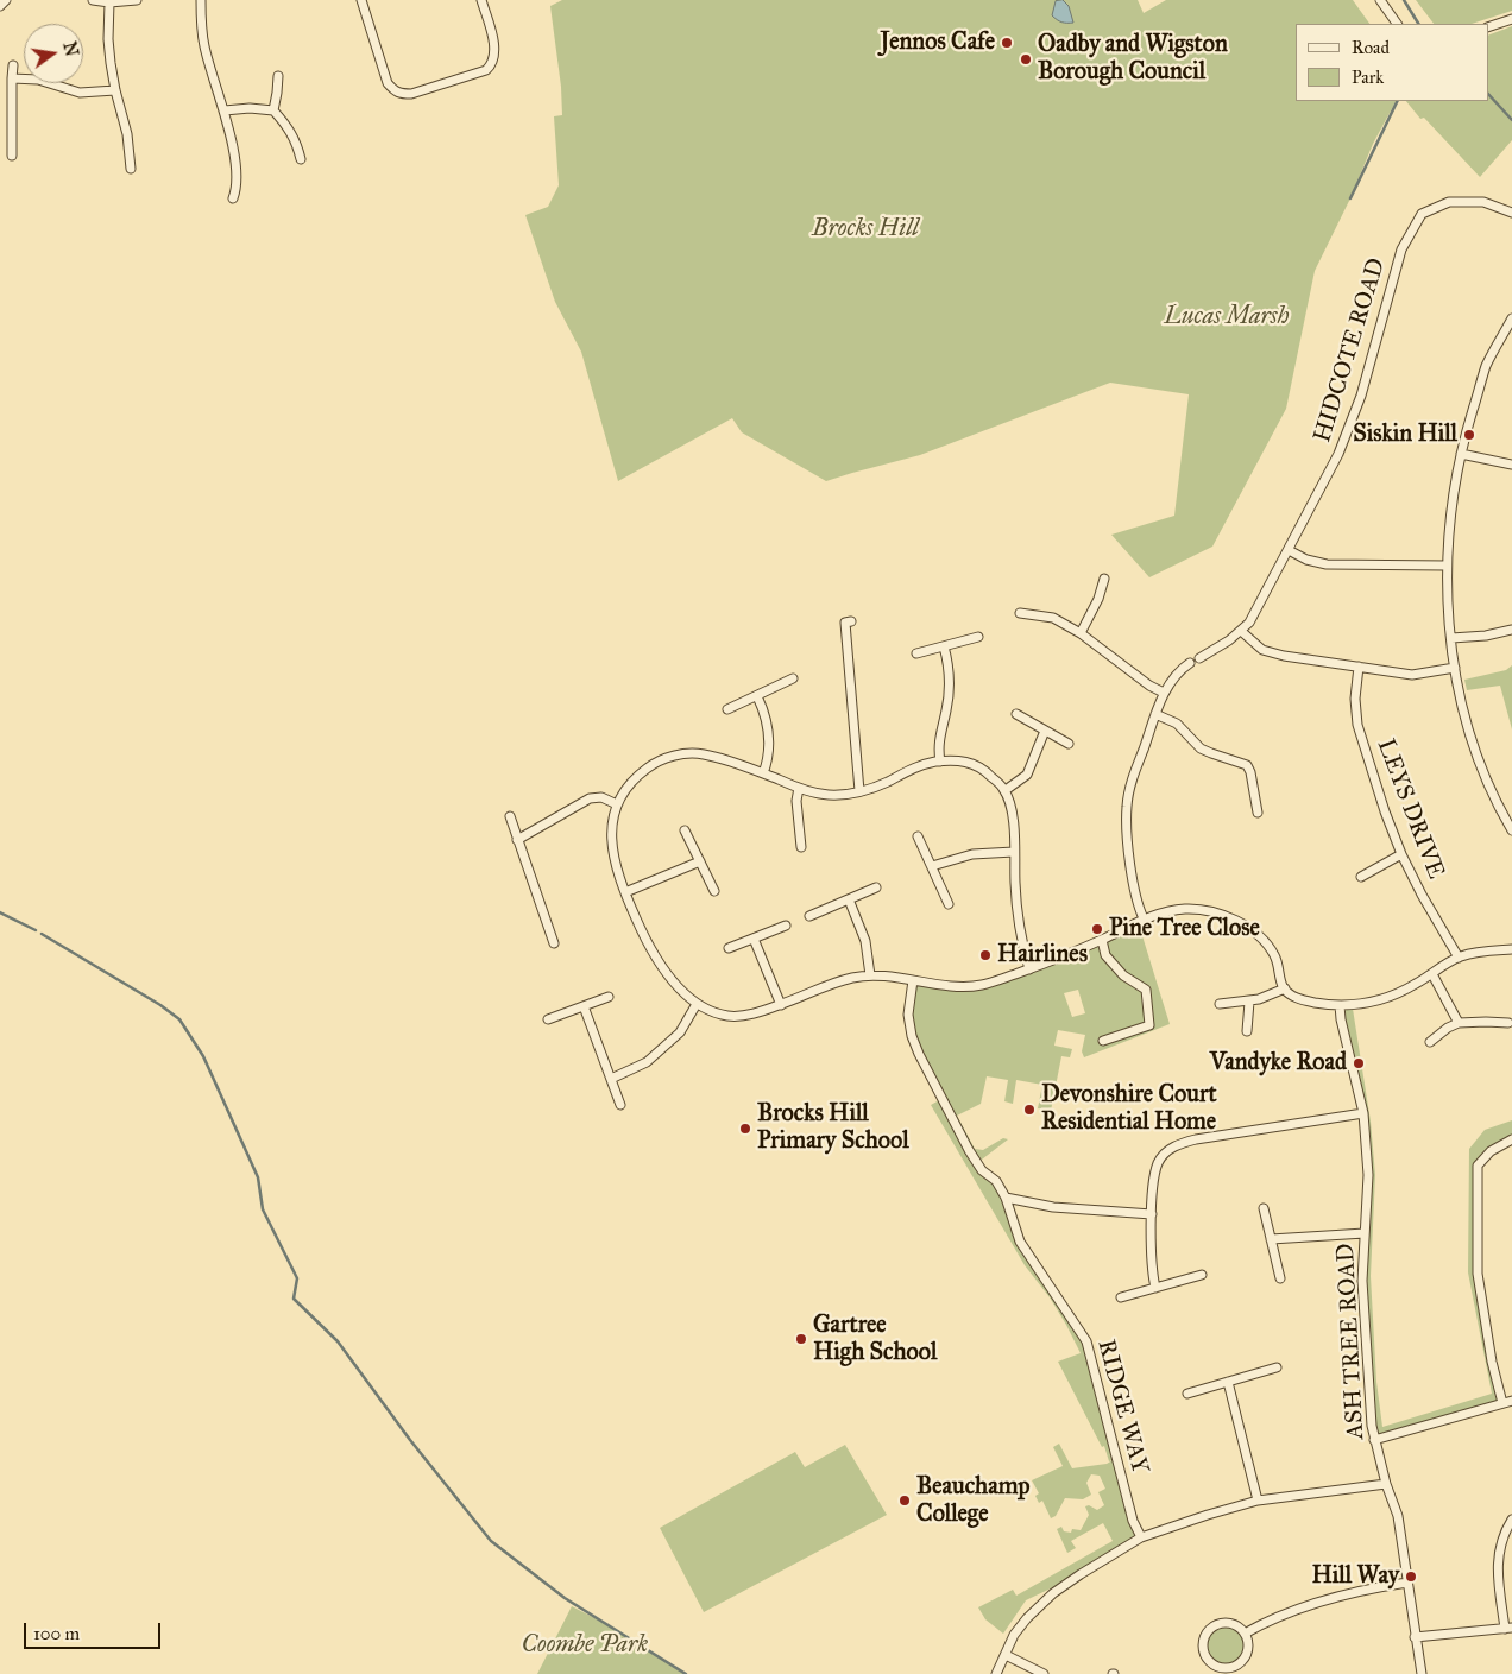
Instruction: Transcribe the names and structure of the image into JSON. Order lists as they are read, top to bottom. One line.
{"streets":{"street":["HIDCOTE ROAD","LEYS DRIVE","ASH TREE ROAD","RIDGE WAY"]},"parks":["Brocks Hill","Lucas Marsh","Coombe Park"],"places":["Jennos Cafe","Oadby and Wigston Borough Council","Siskin Hill","Pine Tree Close","Hairlines","Vandyke Road","Devonshire Court Residential Home","Brocks Hill Primary School","Gartree High School","Beauchamp College","Hill Way"],"legend":["Road","Park"],"scale_bar":"100 m","north":"right"}
